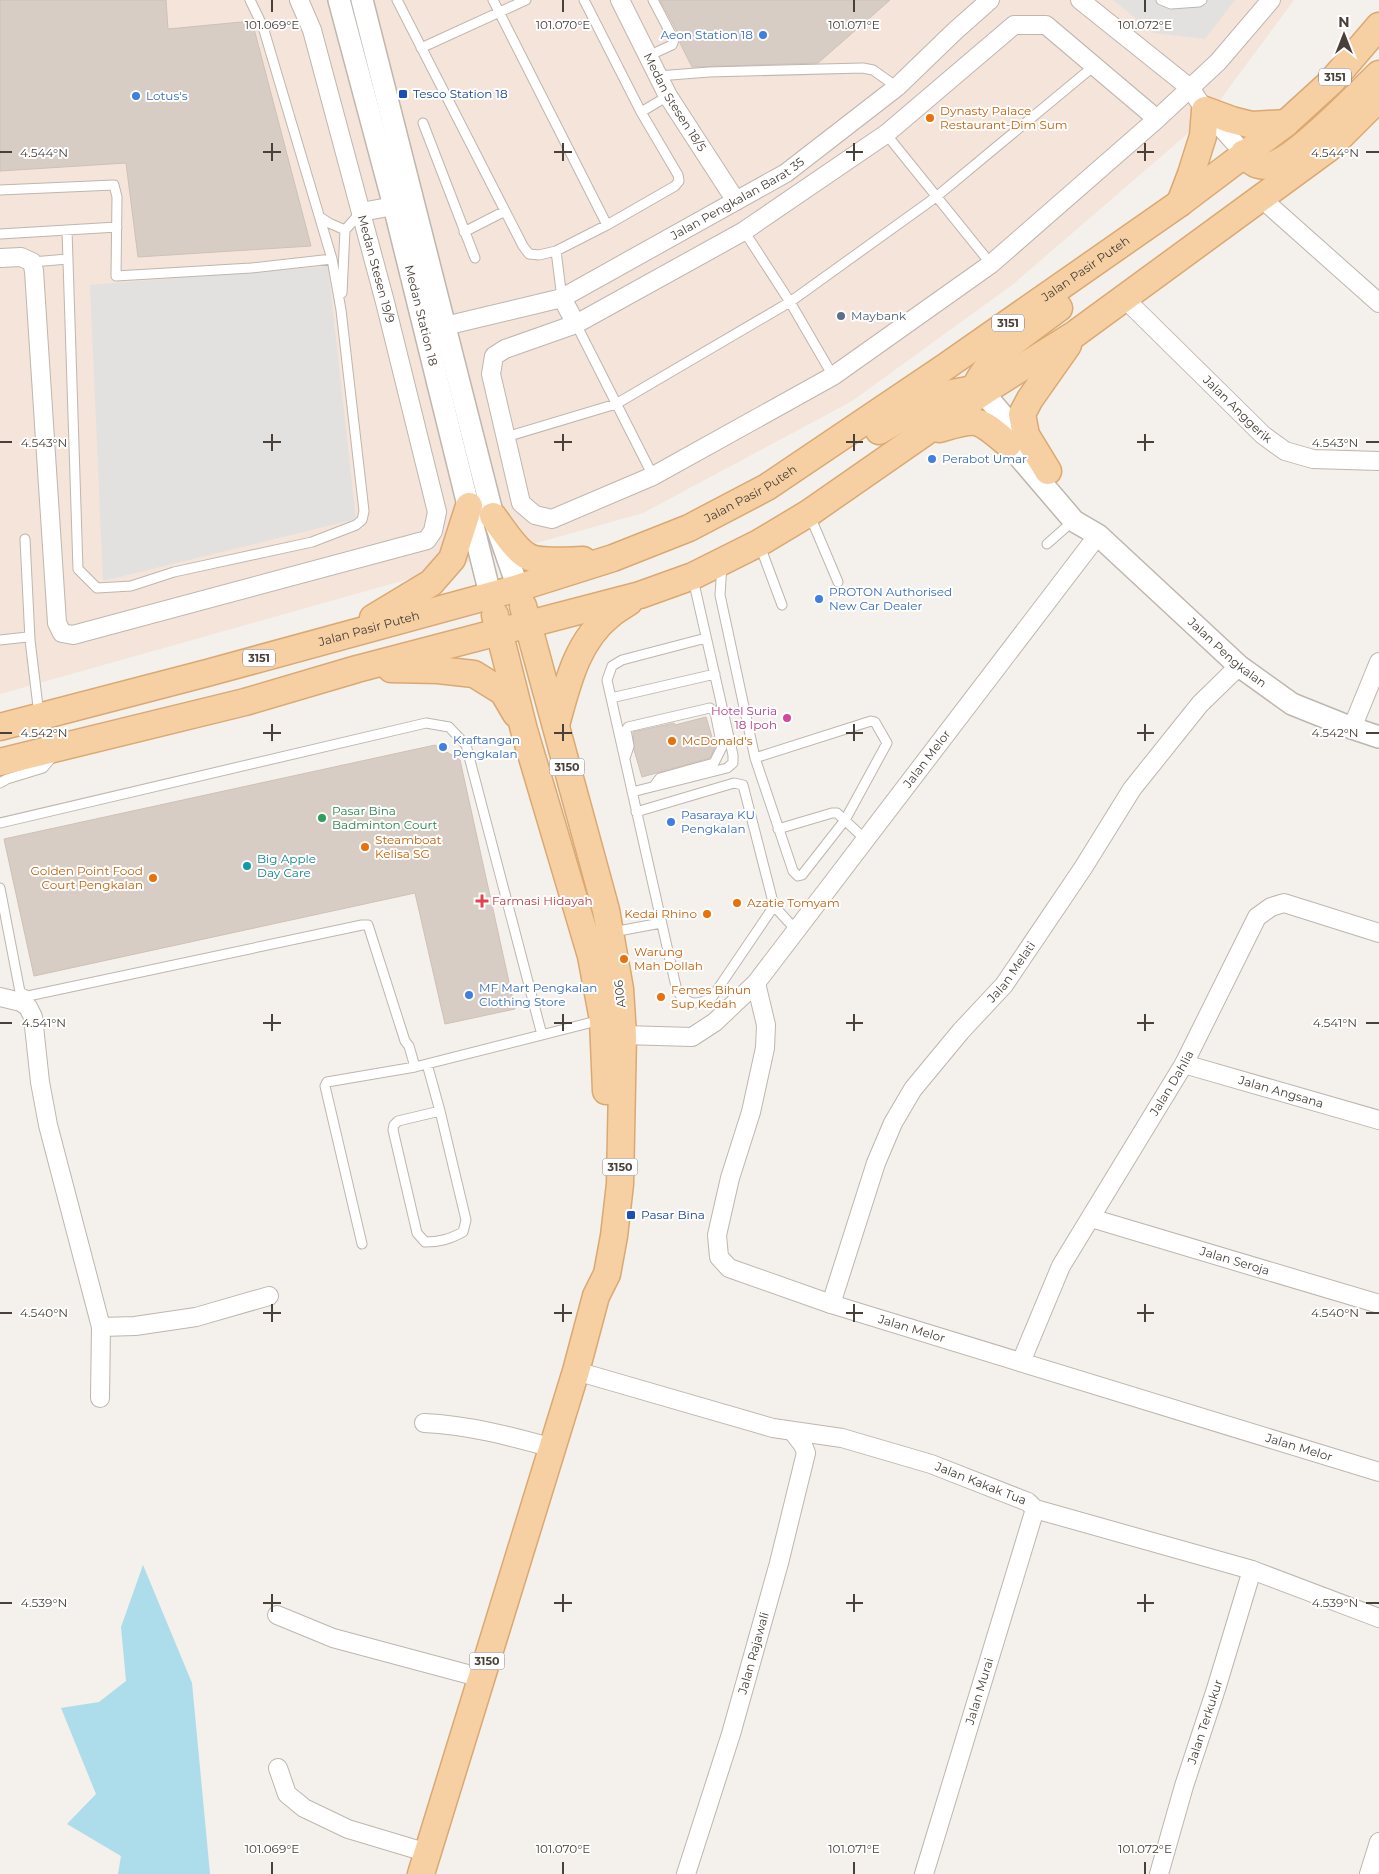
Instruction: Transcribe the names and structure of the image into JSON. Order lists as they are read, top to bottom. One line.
{"streets":{"main road":["3151","Jalan Pasir Puteh","Medan Station 18","3150","A106"],"street":["Medan Stesen 18/5","Jalan Pengkalan Barat 35","Medan Stesen 19/9","Jalan Anggerik","Jalan Pengkalan","Jalan Melor","Jalan Melati","Jalan Dahlia","Jalan Angsana","Jalan Seroja","Jalan Kakak Tua","Jalan Rajawali","Jalan Murai","Jalan Terkukur"]},"crossings":[["Medan Stesen 18/5","Jalan Pengkalan Barat 35"],["Jalan Pengkalan Barat 35","Medan Station 18"],["Jalan Pasir Puteh","Medan Station 18"],["Medan Station 18","3150"],["Jalan Pengkalan","Jalan Melor"],["Jalan Pengkalan","Jalan Melati"],["Jalan Melor","3150"],["Jalan Melor","Jalan Melati"],["Jalan Melor","A106"],["Jalan Melor","Jalan Dahlia"],["3150","A106"],["3150","Jalan Kakak Tua"],["Jalan Dahlia","Jalan Angsana"],["Jalan Dahlia","Jalan Seroja"],["Jalan Kakak Tua","Jalan Rajawali"],["Jalan Kakak Tua","Jalan Murai"],["Jalan Kakak Tua","Jalan Terkukur"]],"places":{"other":["Aeon Station 18","Lotus's","Dynasty Palace Restaurant-Dim Sum","Maybank","Perabot Umar","PROTON Authorised New Car Dealer","Hotel Suria 18 Ipoh","McDonald's","Kraftangan Pengkalan","Pasar Bina Badminton Court","Pasaraya KU Pengkalan","Steamboat Kelisa SG","Big Apple Day Care","Golden Point Food Court Pengkalan","Azatie Tomyam","Kedai Rhino","Warung Mah Dollah","MF Mart Pengkalan Clothing Store","Femes Bihun Sup Kedah"],"transit":["Tesco Station 18","Pasar Bina"],"health":["Farmasi Hidayah"]},"north":"top","coordinates":["101.069°E","101.070°E","101.071°E","101.072°E","4.544°N","4.543°N","4.542°N","4.541°N","4.540°N","4.539°N"]}
